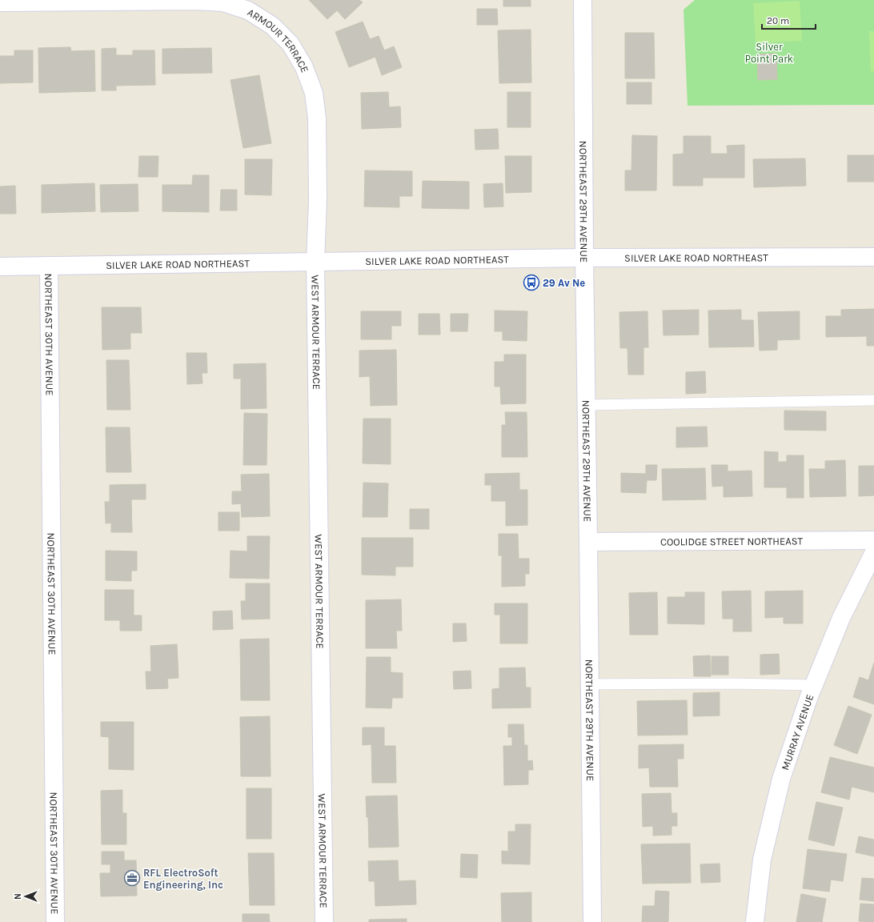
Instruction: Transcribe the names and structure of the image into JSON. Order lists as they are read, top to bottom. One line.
{"streets":{"street":["ARMOUR TERRACE","NORTHEAST 29TH AVENUE","SILVER LAKE ROAD NORTHEAST","WEST ARMOUR TERRACE","NORTHEAST 30TH AVENUE","COOLIDGE STREET NORTHEAST","MURRAY AVENUE"]},"crossings":[["ARMOUR TERRACE","SILVER LAKE ROAD NORTHEAST"],["ARMOUR TERRACE","WEST ARMOUR TERRACE"],["NORTHEAST 29TH AVENUE","SILVER LAKE ROAD NORTHEAST"],["NORTHEAST 29TH AVENUE","COOLIDGE STREET NORTHEAST"],["SILVER LAKE ROAD NORTHEAST","WEST ARMOUR TERRACE"],["SILVER LAKE ROAD NORTHEAST","NORTHEAST 30TH AVENUE"]],"parks":["Silver Point Park"],"places":{"bus stop":["29 Av Ne"],"office":["RFL ElectroSoft Engineering, Inc"]},"scale_bar":"20 m","north":"left"}
